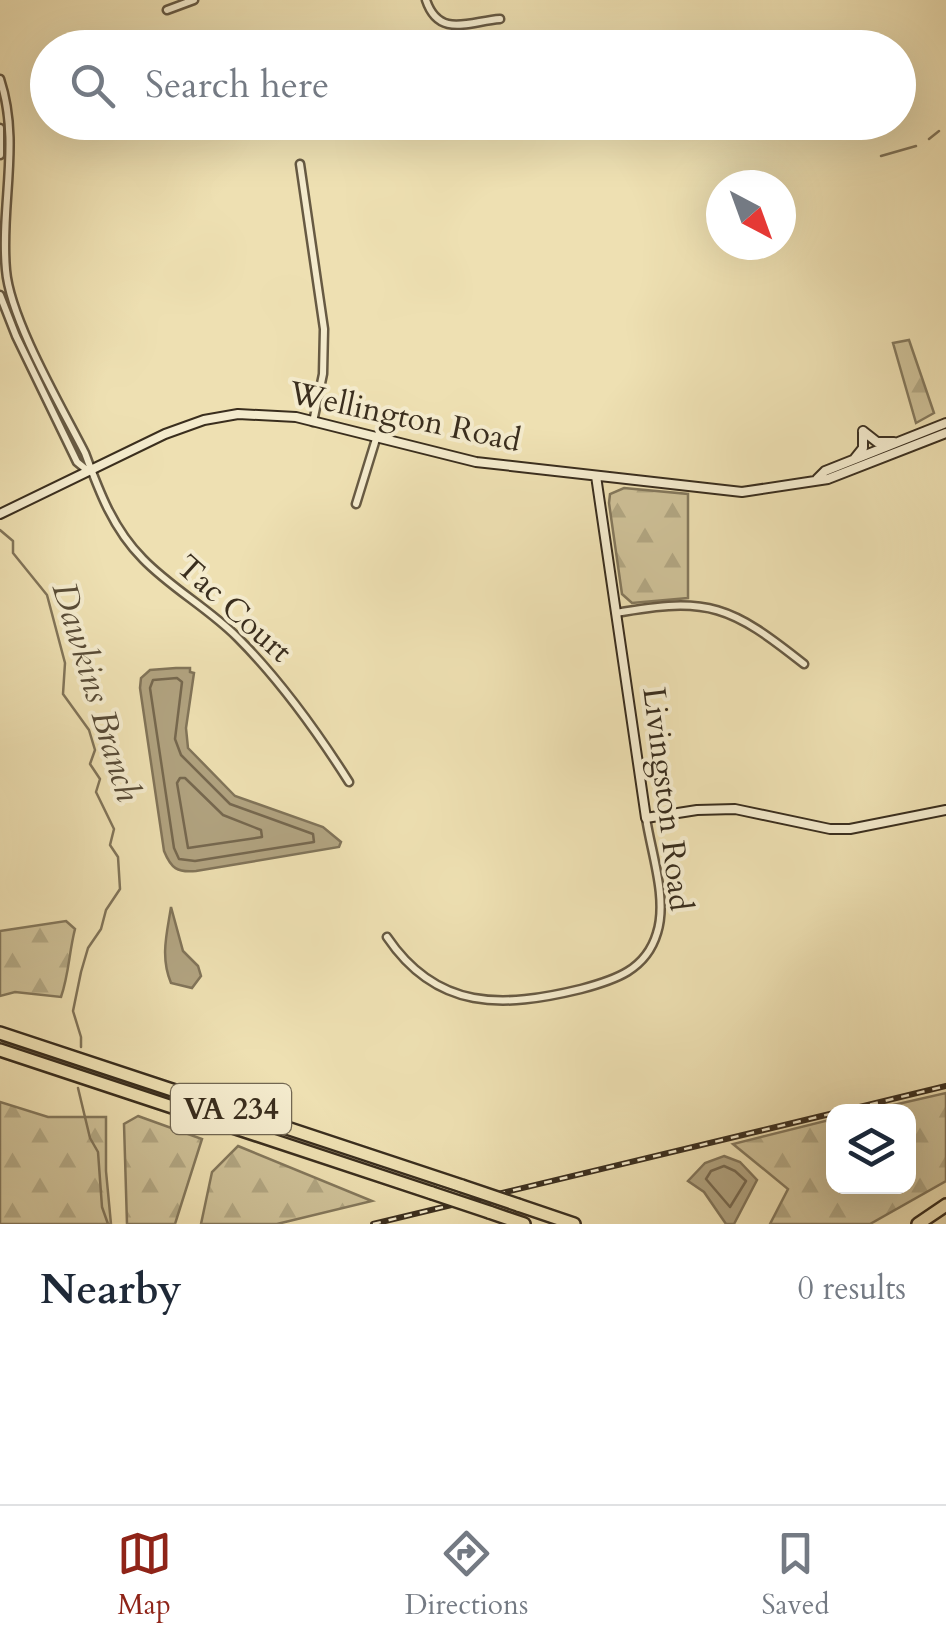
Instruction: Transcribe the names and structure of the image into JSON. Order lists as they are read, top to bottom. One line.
{"streets":{"highway":["VA 234"],"main road":["Wellington Road","Livingston Road"],"street":["Tac Court"]},"crossings":[["Wellington Road","Tac Court"],["Wellington Road","Livingston Road"]],"water":["Dawkins Branch"],"north":"bottom right","page":{"search":"Search here","heading":["Nearby","0 results"],"nav":["Map","Directions","Saved"]}}
